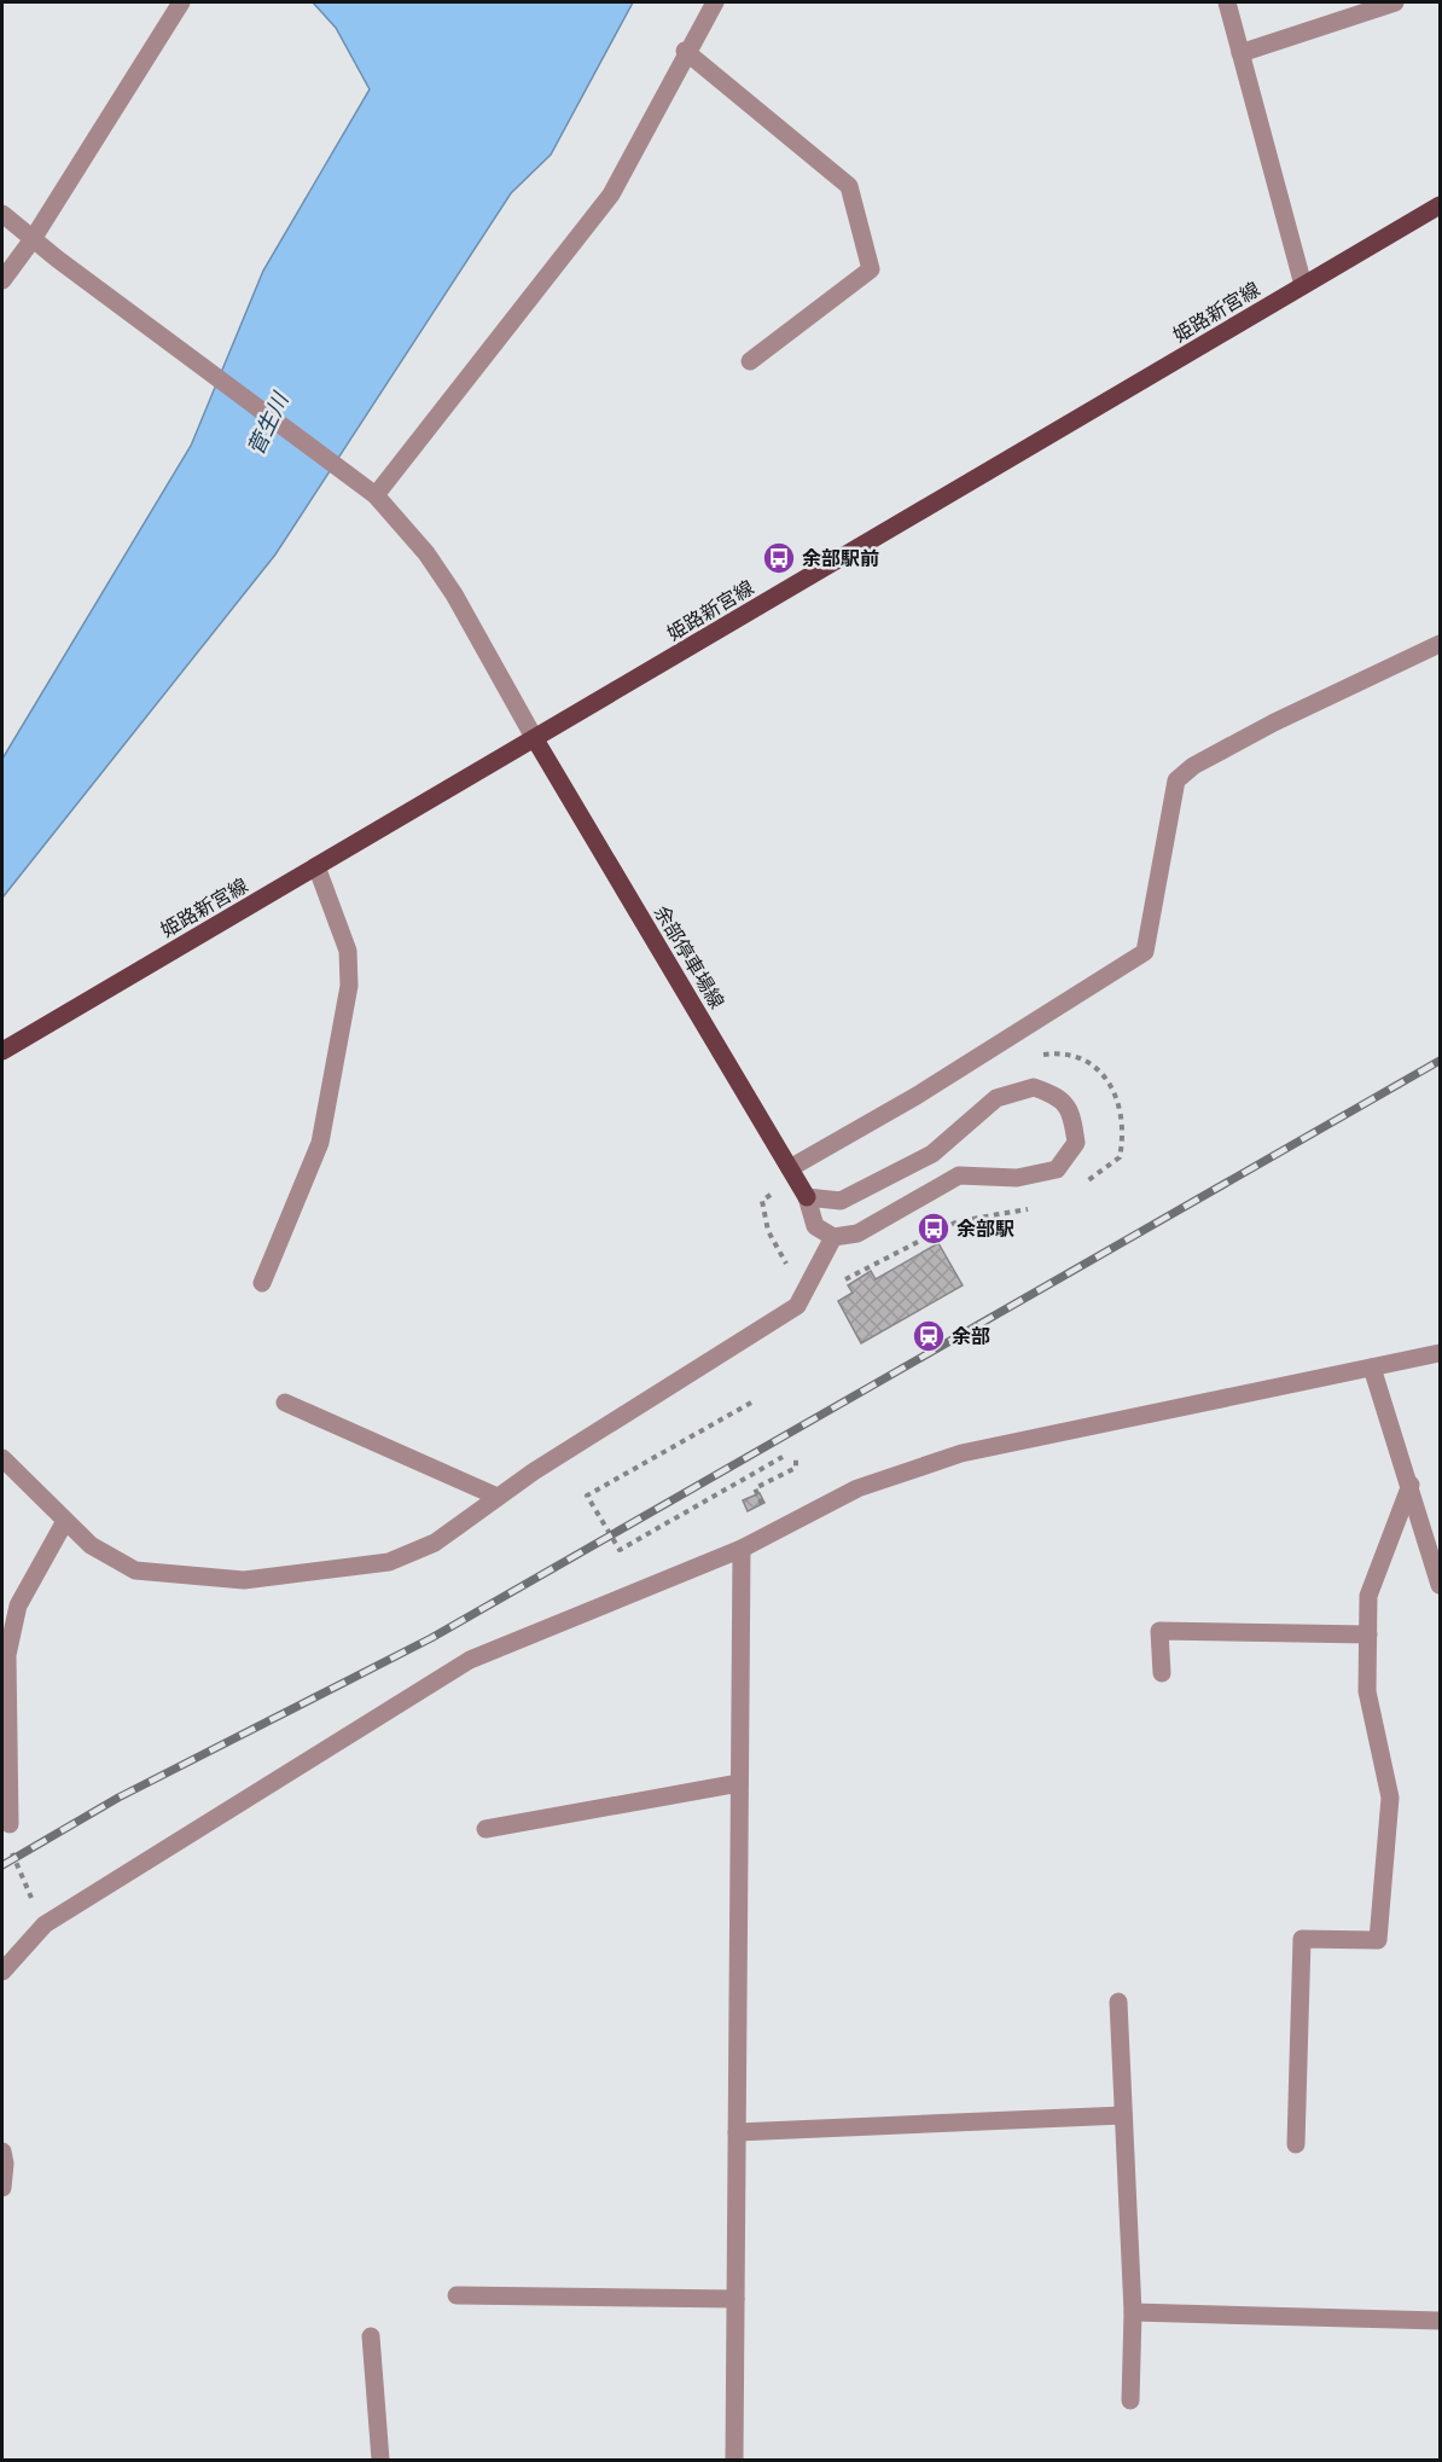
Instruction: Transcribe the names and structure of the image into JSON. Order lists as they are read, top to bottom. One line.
{"streets":{"main road":["姫路新宮線","余部停車場線"]},"crossings":[["姫路新宮線","余部停車場線"]],"water":["菅生川"],"places":{"bus stop":["余部駅前","余部駅"],"station":["余部"]}}
